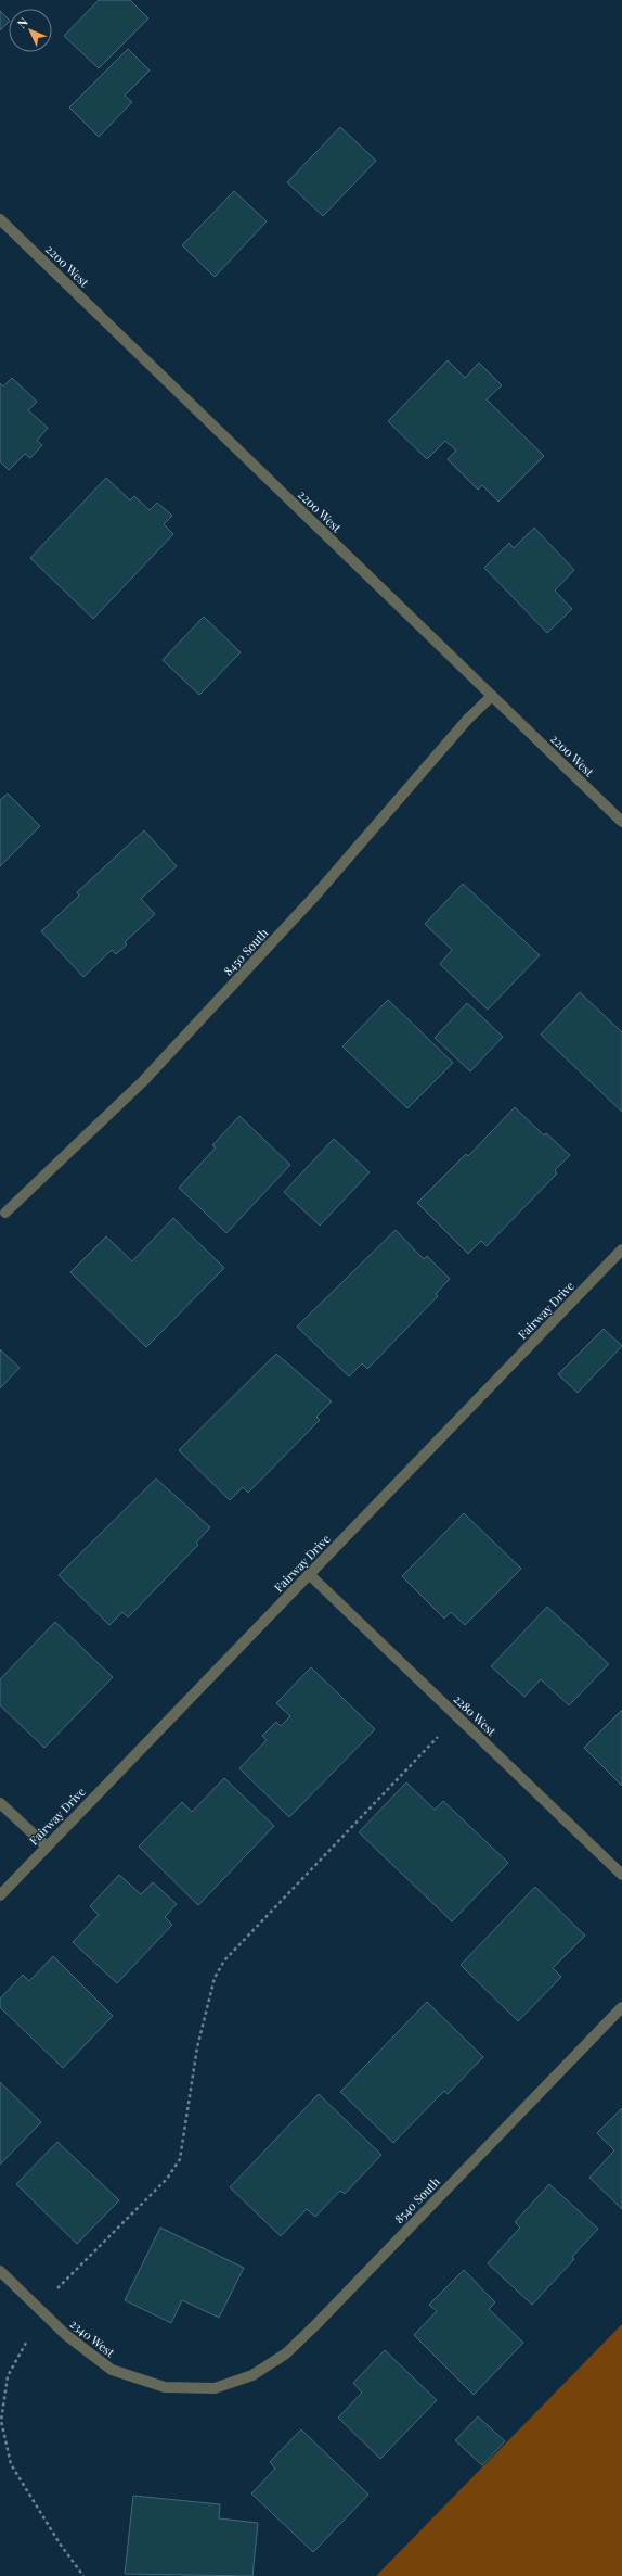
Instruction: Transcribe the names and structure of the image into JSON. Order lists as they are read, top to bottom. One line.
{"streets":{"street":["2200 West","8450 South","Fairway Drive","2280 West","8540 South","2340 West"]},"crossings":[["2200 West","8450 South"],["Fairway Drive","2280 West"],["8540 South","2340 West"]],"north":"top left"}
